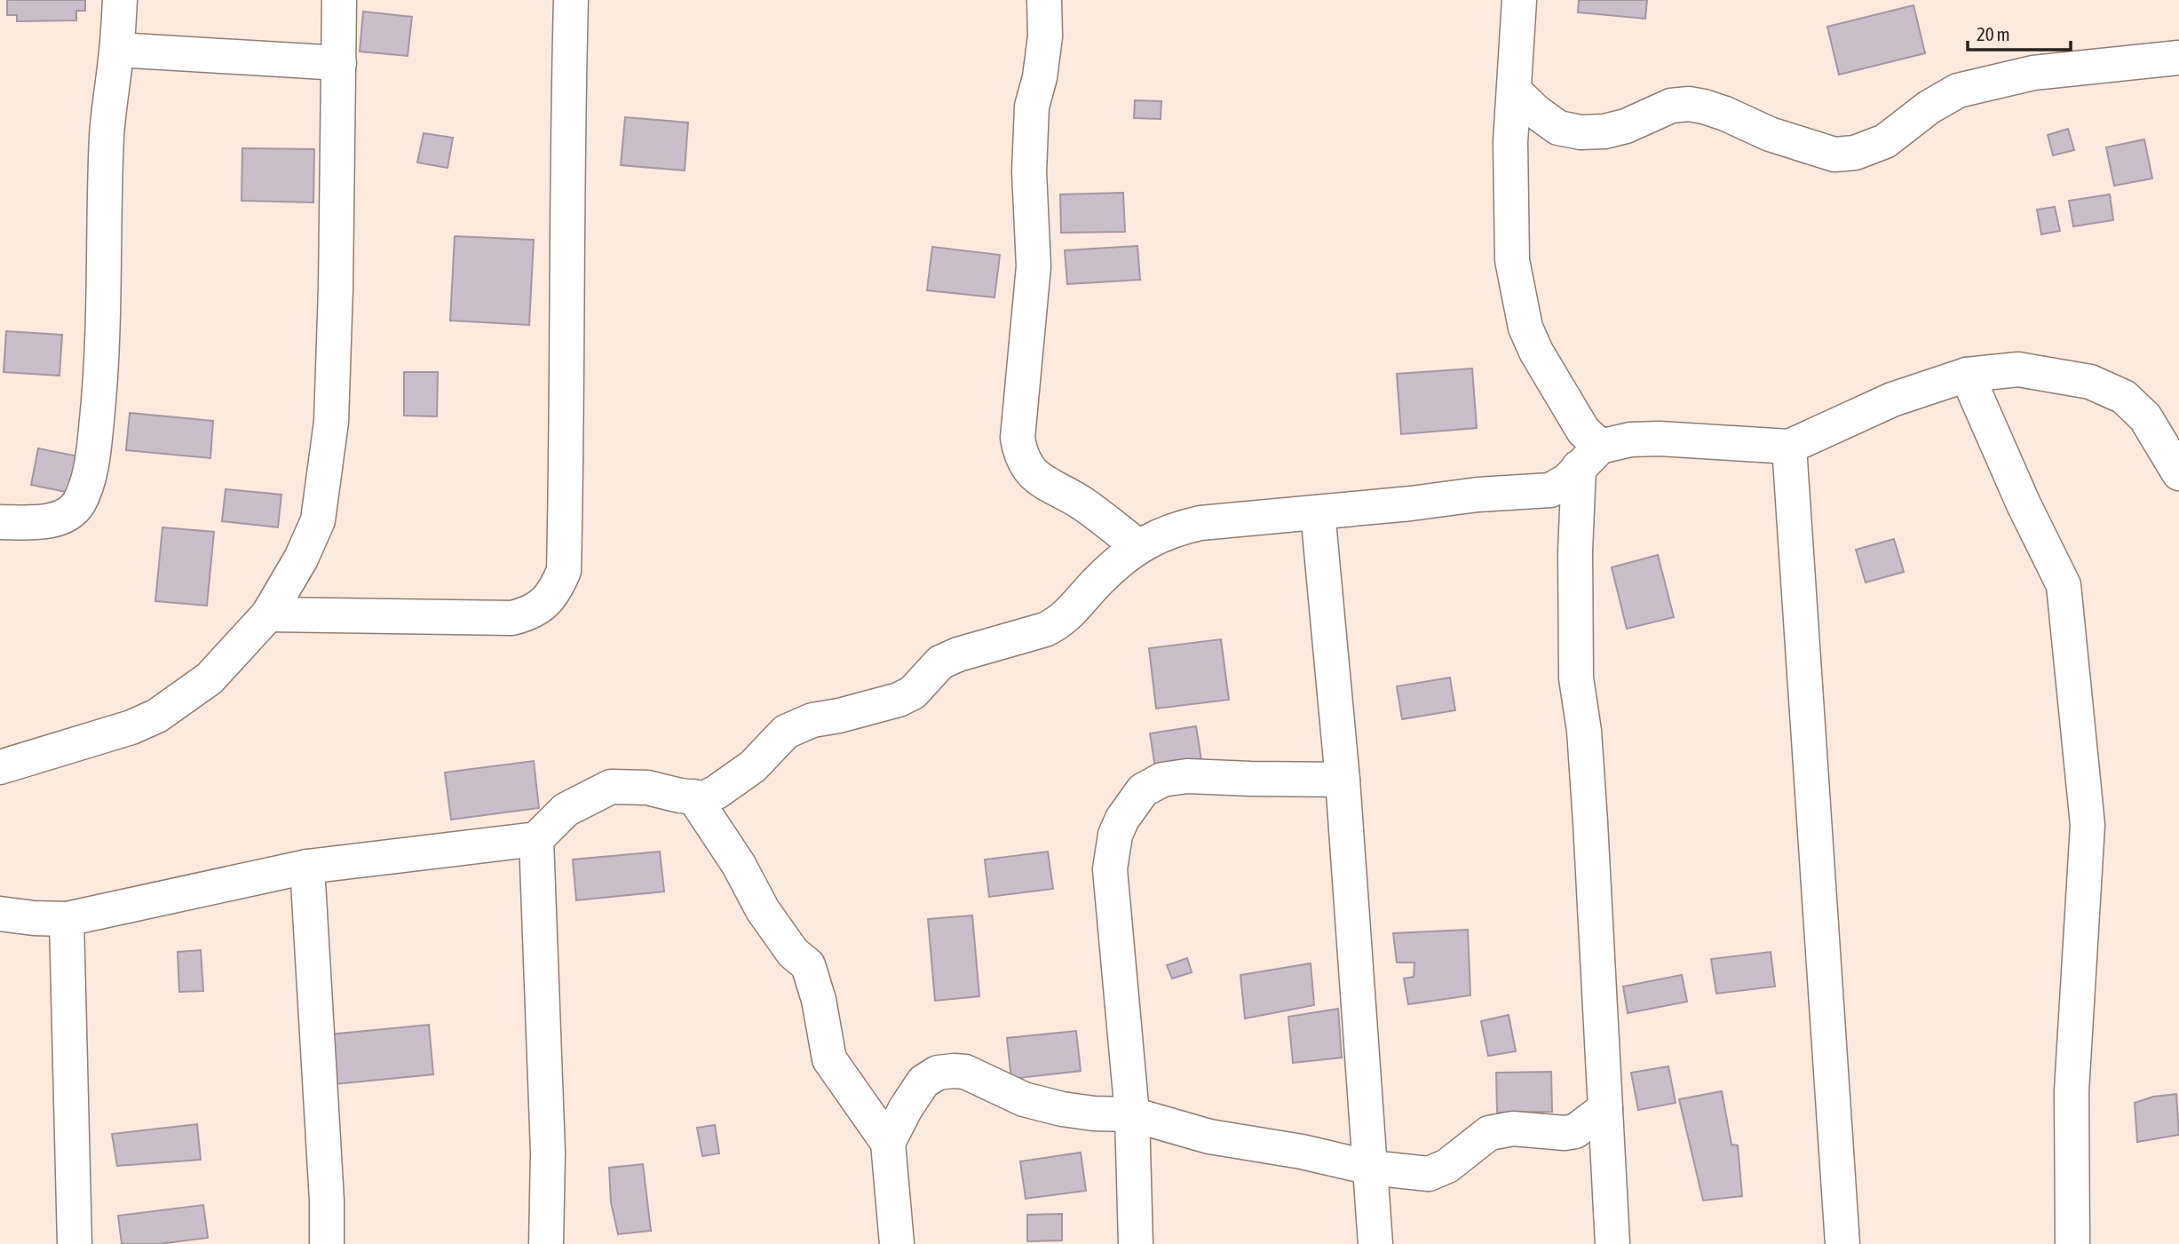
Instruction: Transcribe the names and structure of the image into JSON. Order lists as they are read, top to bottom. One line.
{"scale_bar":"20 m"}
